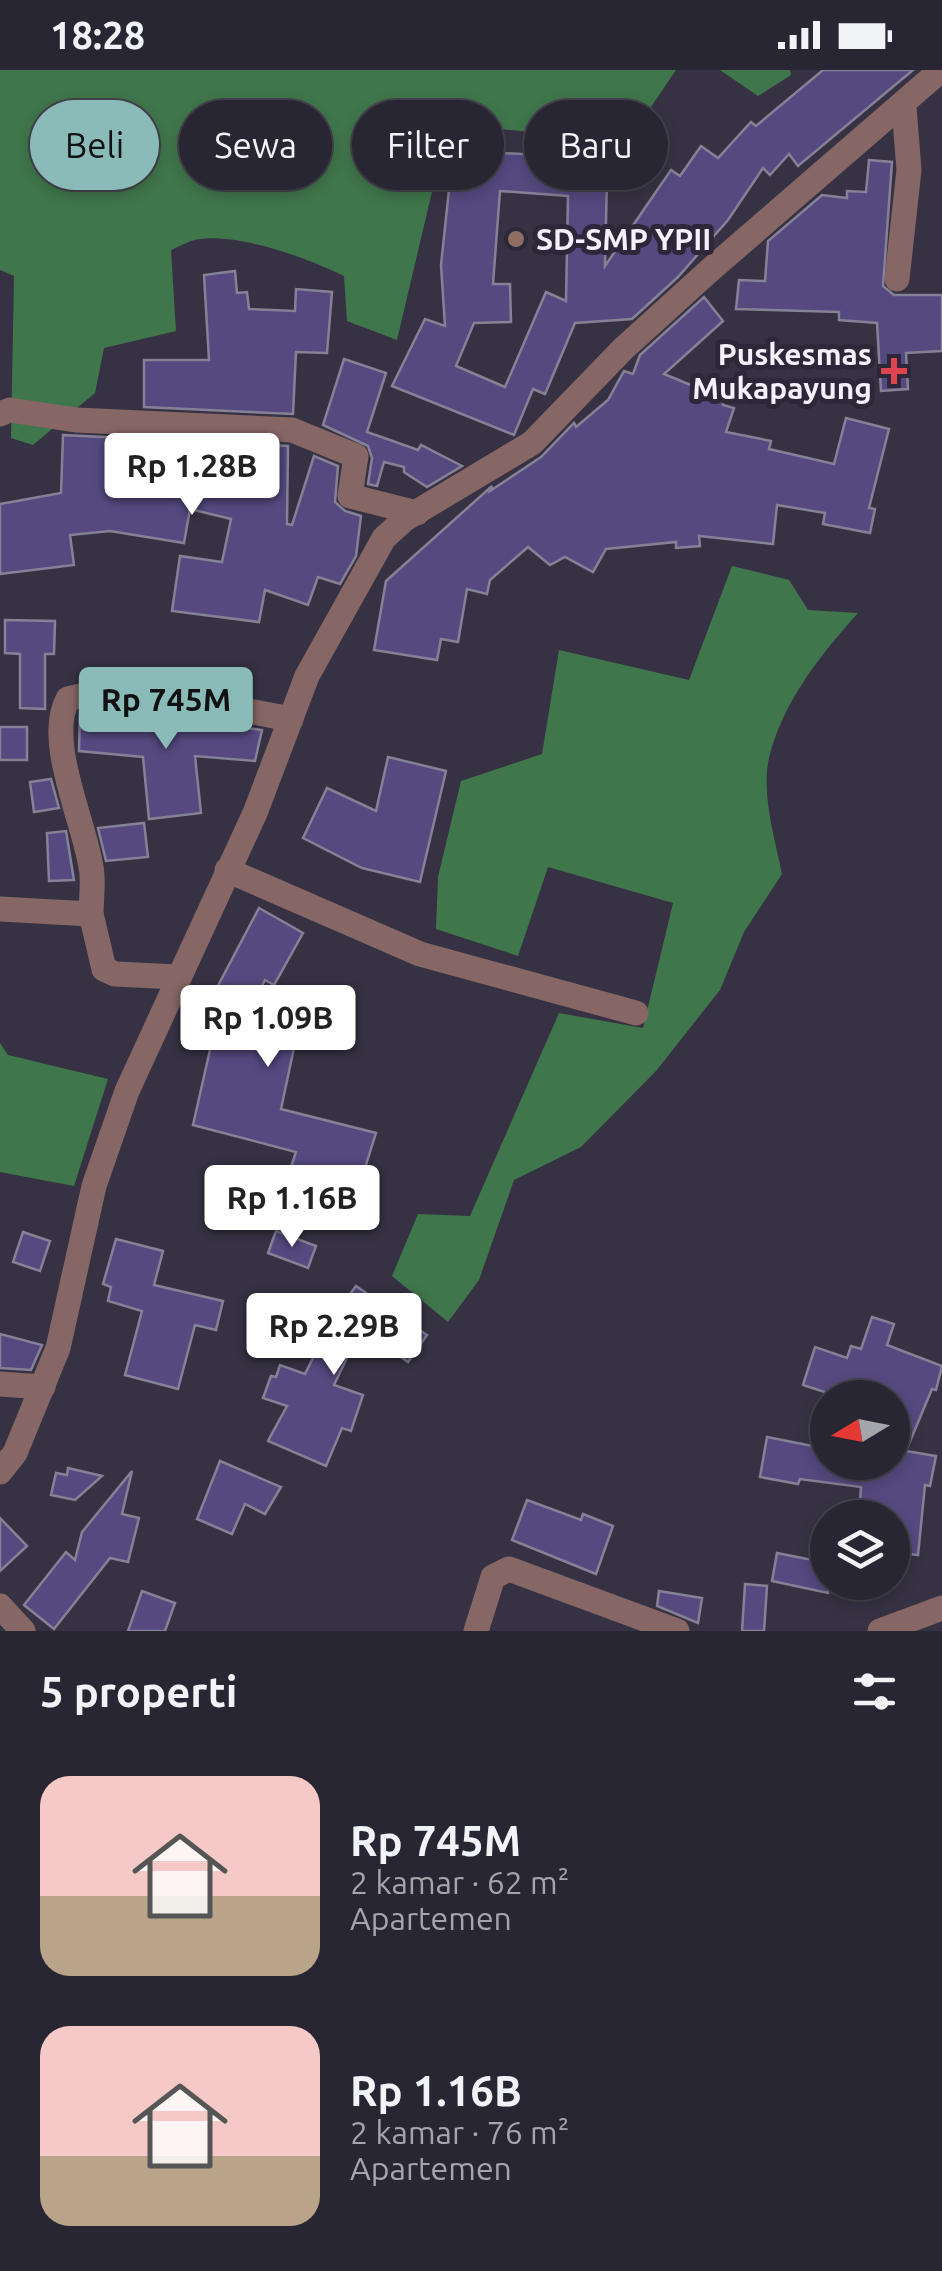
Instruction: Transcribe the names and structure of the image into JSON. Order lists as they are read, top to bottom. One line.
{"places":{"other":["SD-SMP YPII"],"health":["Puskesmas Mukapayung"]},"north":"left","page":{"status":"18:28","chip":["Beli","Sewa","Filter","Baru"],"price":["Rp 1.28B","Rp 745M","Rp 1.09B","Rp 1.16B","Rp 2.29B"],"heading":"5 properti","list":[{"name":"Rp 745M","note":"2 kamar · 62 m² · Apartemen"},{"name":"Rp 1.16B","note":"2 kamar · 76 m² · Apartemen"}]}}
